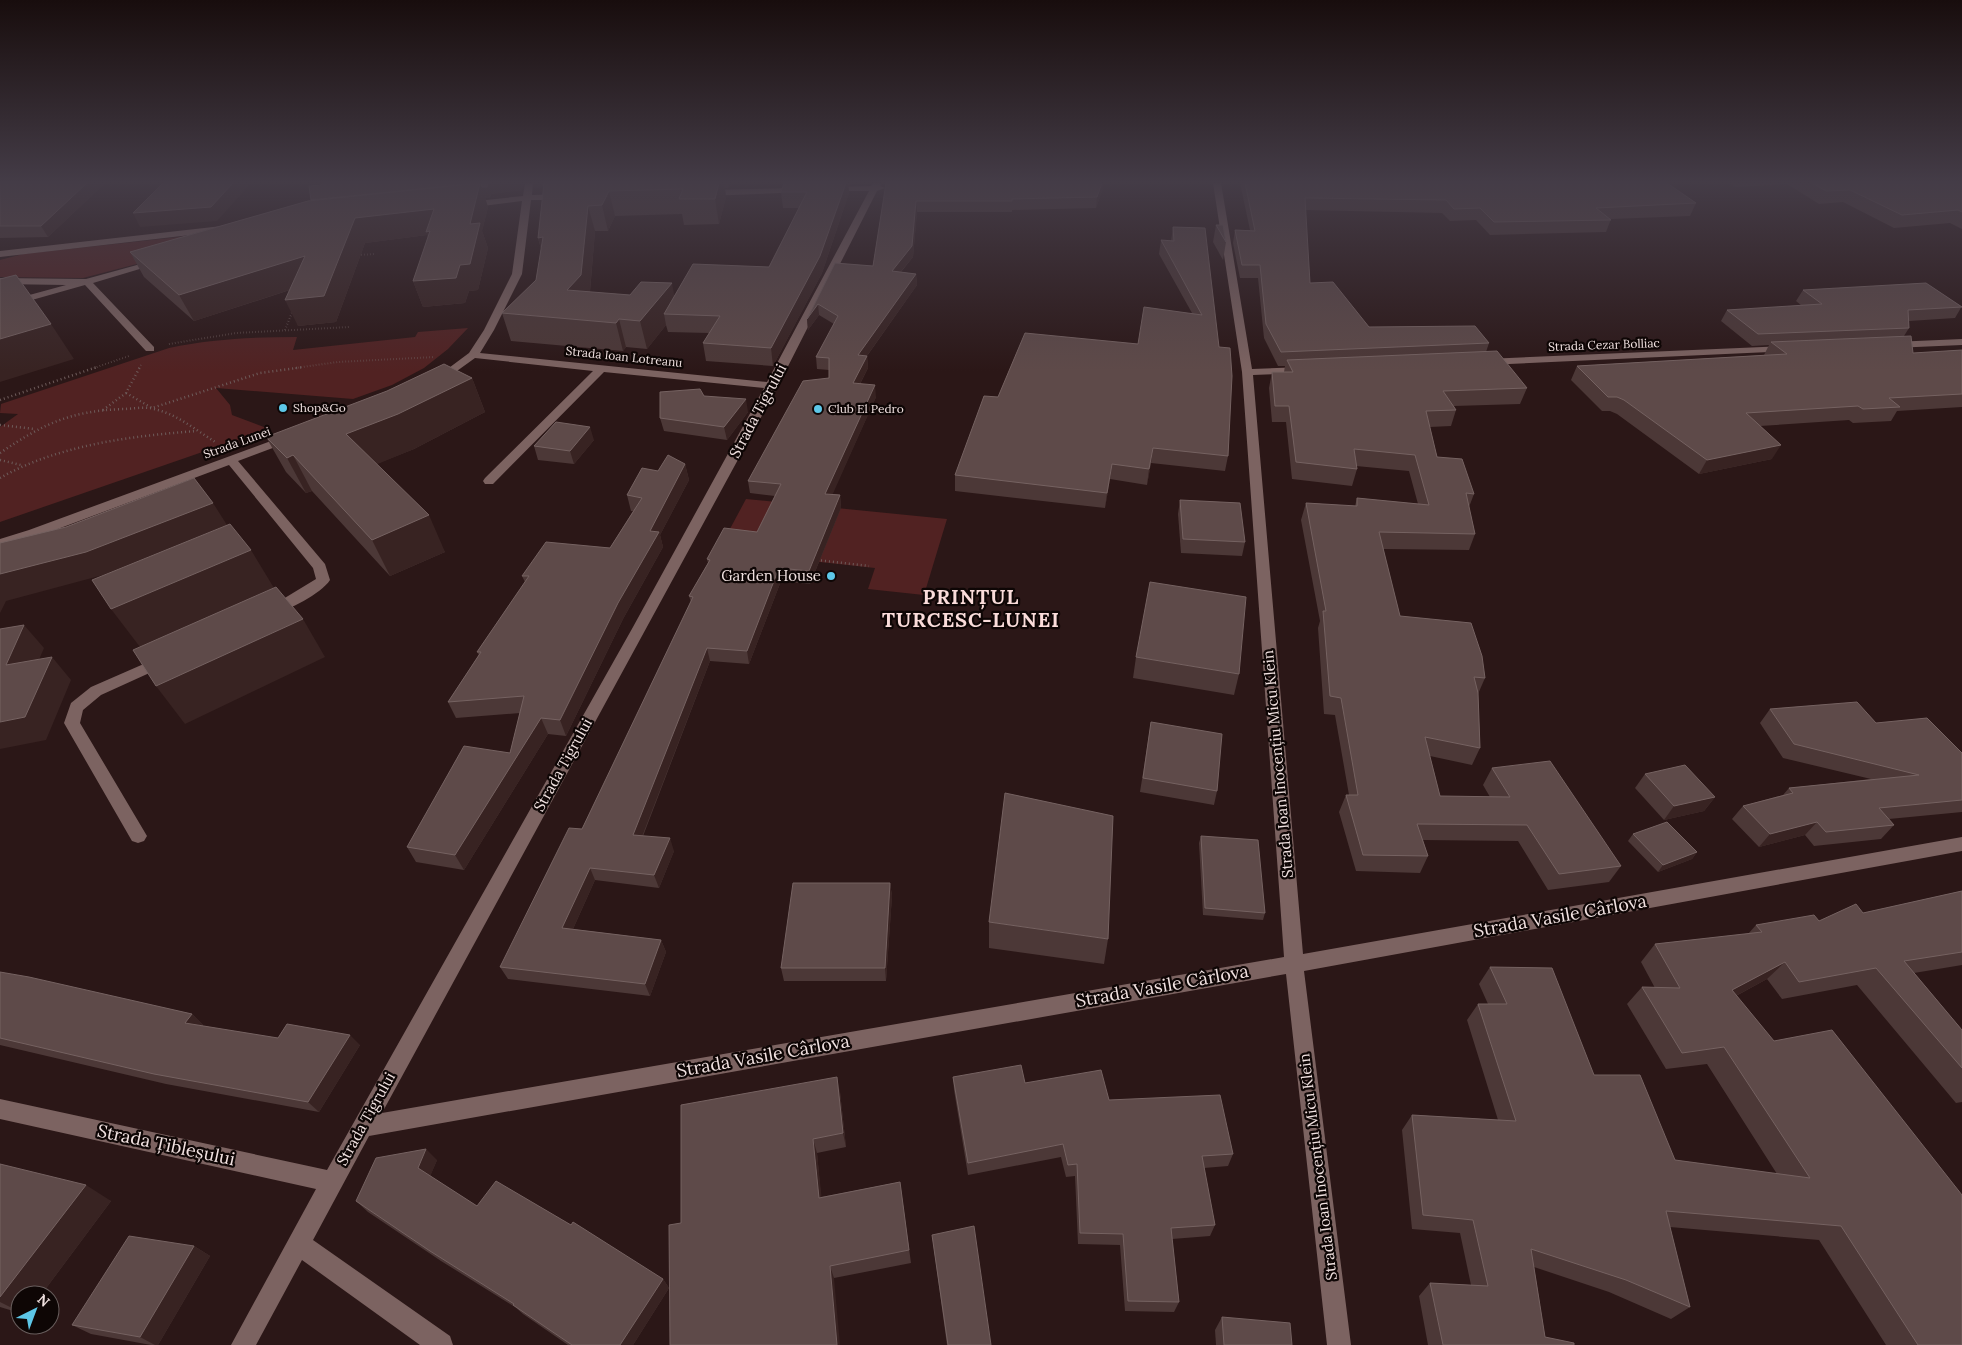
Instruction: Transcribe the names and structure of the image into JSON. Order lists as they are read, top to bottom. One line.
{"streets":{"street":["Strada Cezar Bolliac","Strada Ioan Lotreanu","Strada Tigrului","Strada Lunei","Strada Ioan Inocențiu Micu Klein","Strada Vasile Cârlova","Strada Țibleșului"]},"crossings":[["Strada Ioan Lotreanu","Strada Tigrului"],["Strada Tigrului","Strada Vasile Cârlova"],["Strada Tigrului","Strada Țibleșului"],["Strada Ioan Inocențiu Micu Klein","Strada Vasile Cârlova"]],"districts":["PRINȚUL TURCESC-LUNEI"],"places":["Shop&Go","Club El Pedro","Garden House"],"north":"top right"}
